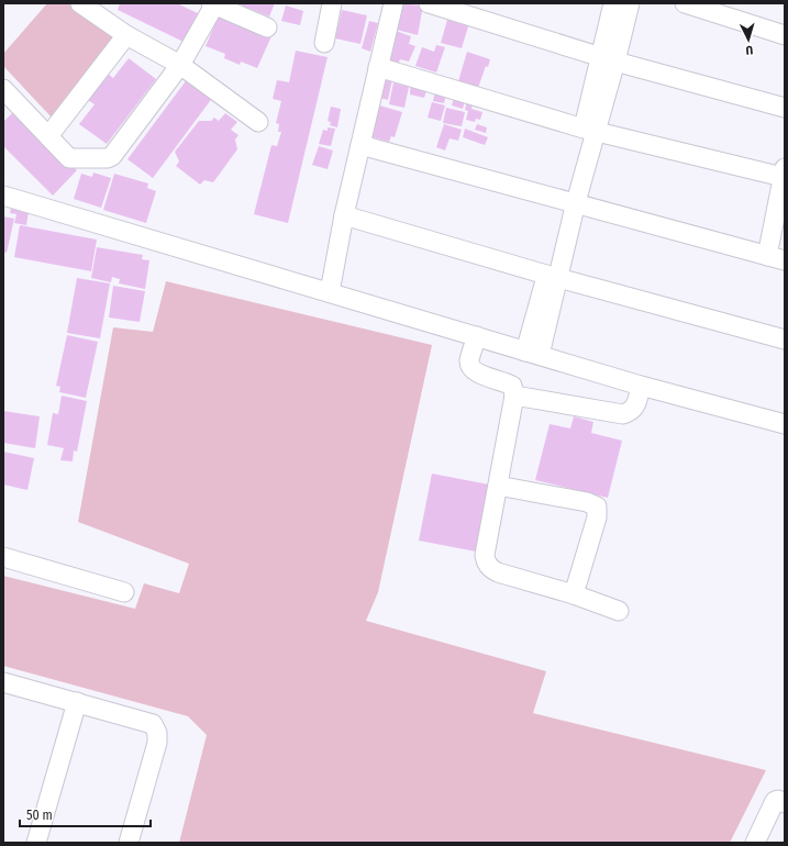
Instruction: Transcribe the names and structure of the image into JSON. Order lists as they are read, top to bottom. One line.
{"scale_bar":"50 m","north":"bottom"}
